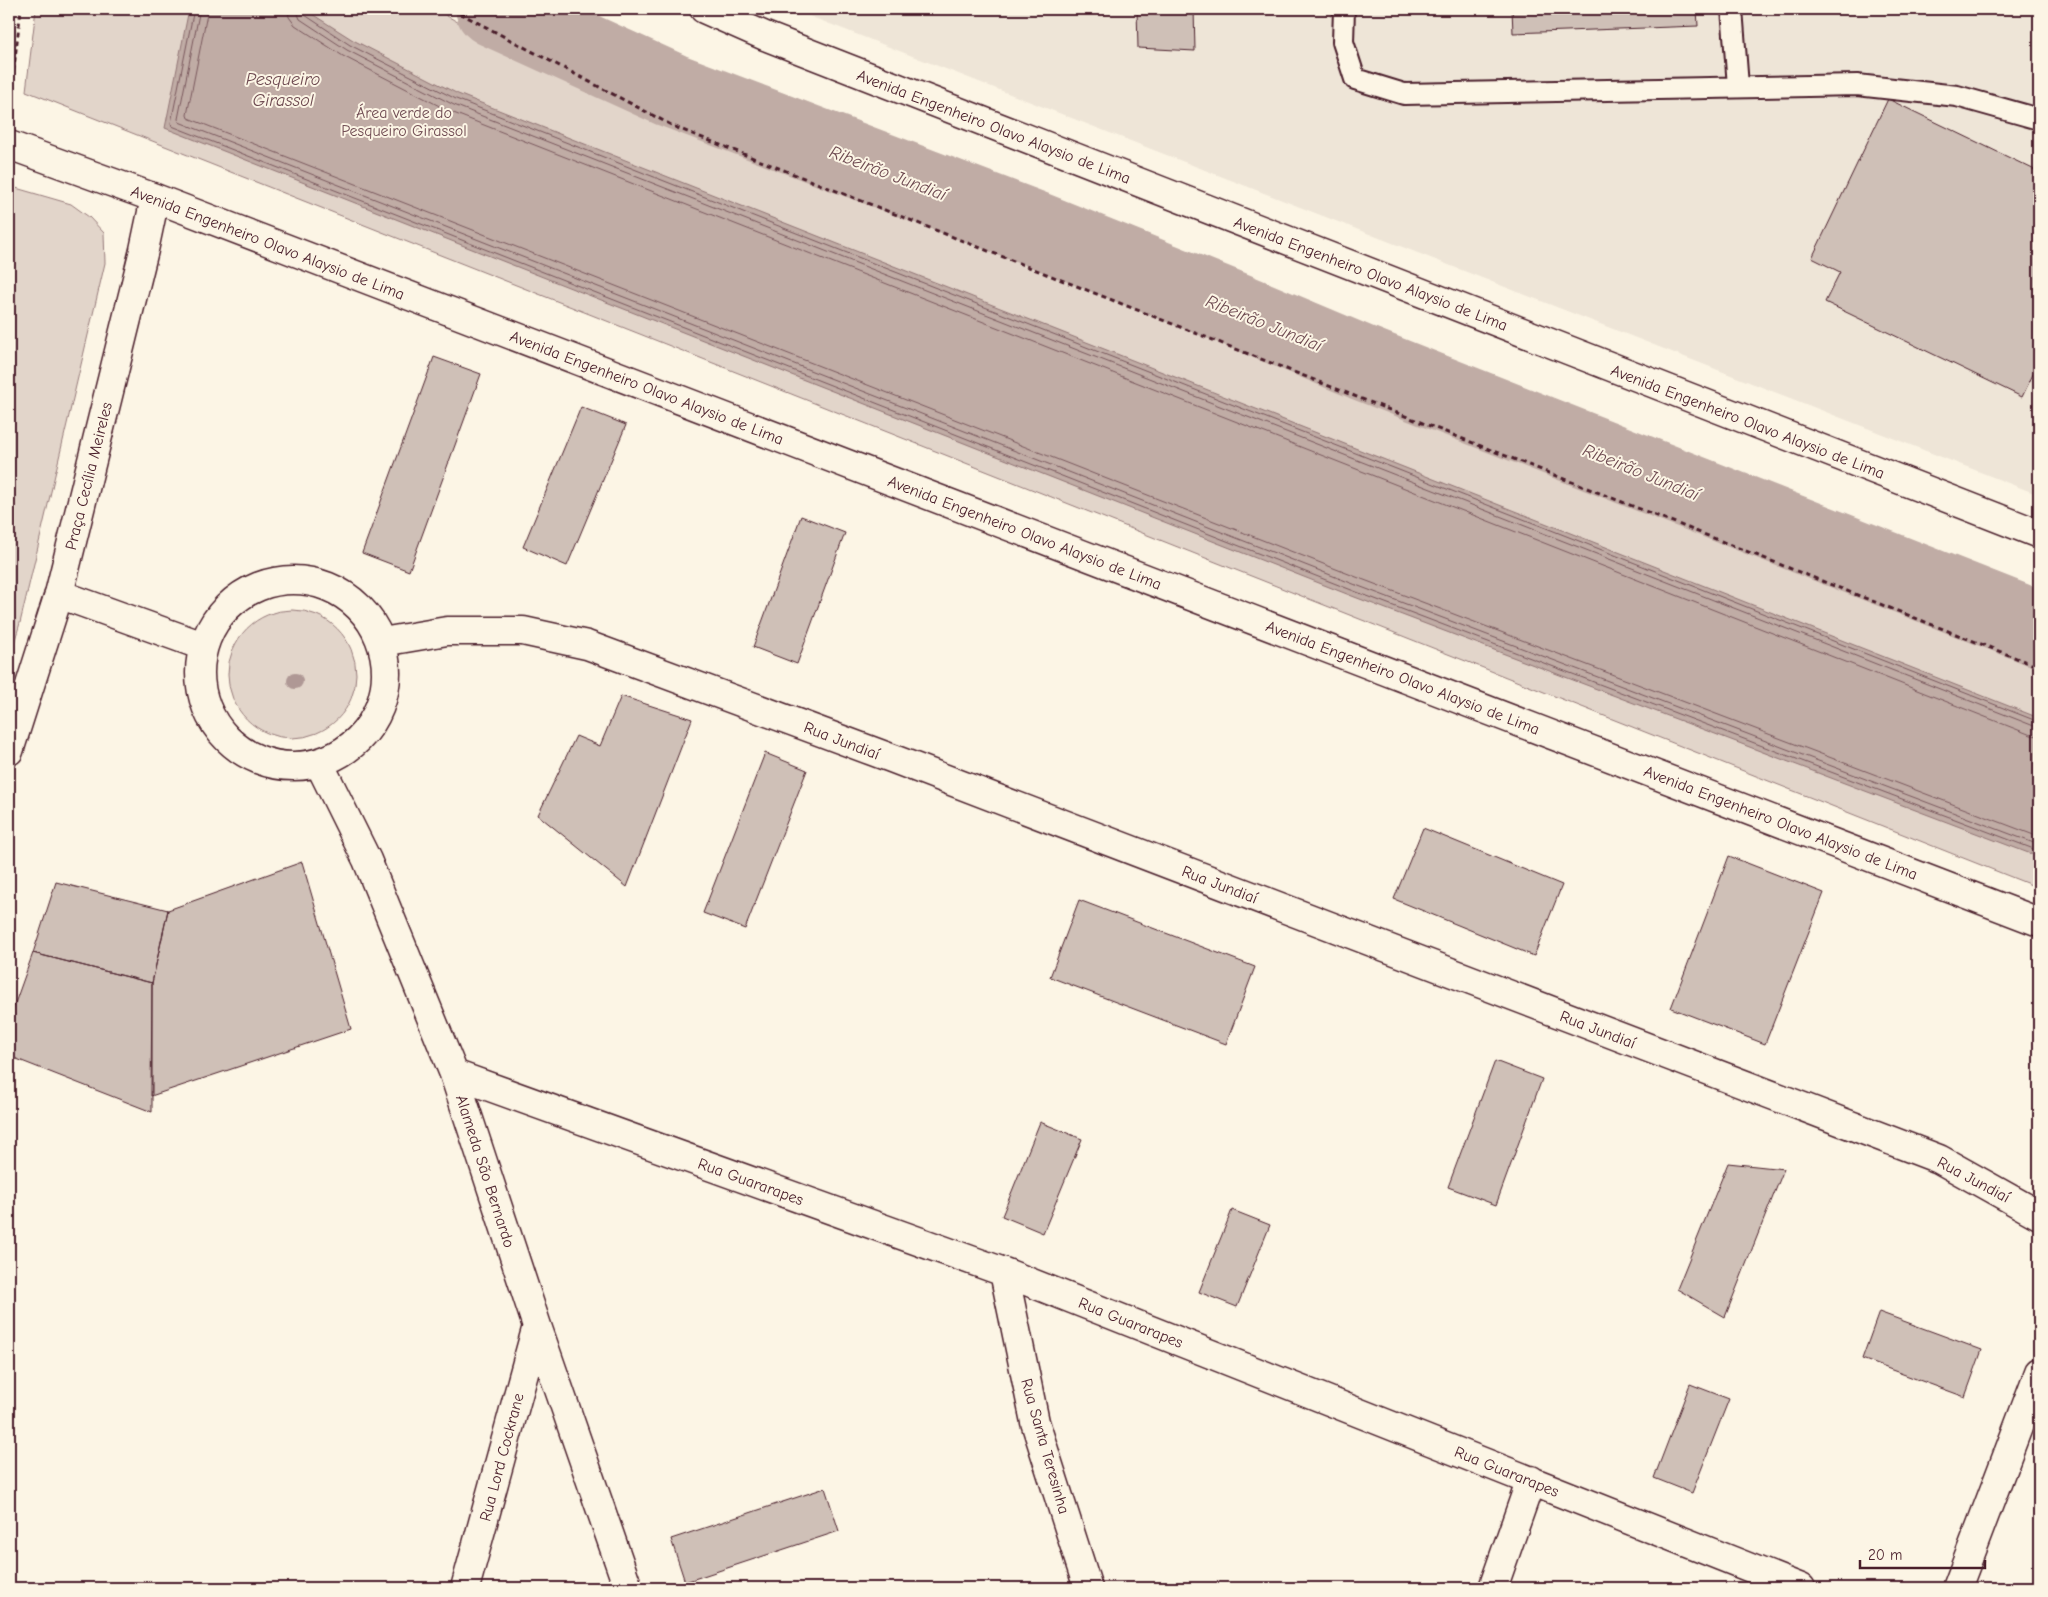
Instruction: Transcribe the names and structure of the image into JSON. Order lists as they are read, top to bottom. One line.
{"streets":{"street":["Avenida Engenheiro Olavo Alaysio de Lima","Praça Cecília Meireles","Rua Jundiaí","Alameda São Bernardo","Rua Guararapes","Rua Santa Teresinha","Rua Lord Cockrane"]},"crossings":[["Avenida Engenheiro Olavo Alaysio de Lima","Praça Cecília Meireles"],["Alameda São Bernardo","Rua Guararapes"],["Alameda São Bernardo","Rua Lord Cockrane"],["Rua Guararapes","Rua Santa Teresinha"]],"water":["Pesqueiro Girassol","Ribeirão Jundiaí"],"parks":["Área verde do Pesqueiro Girassol"],"scale_bar":"20 m"}
